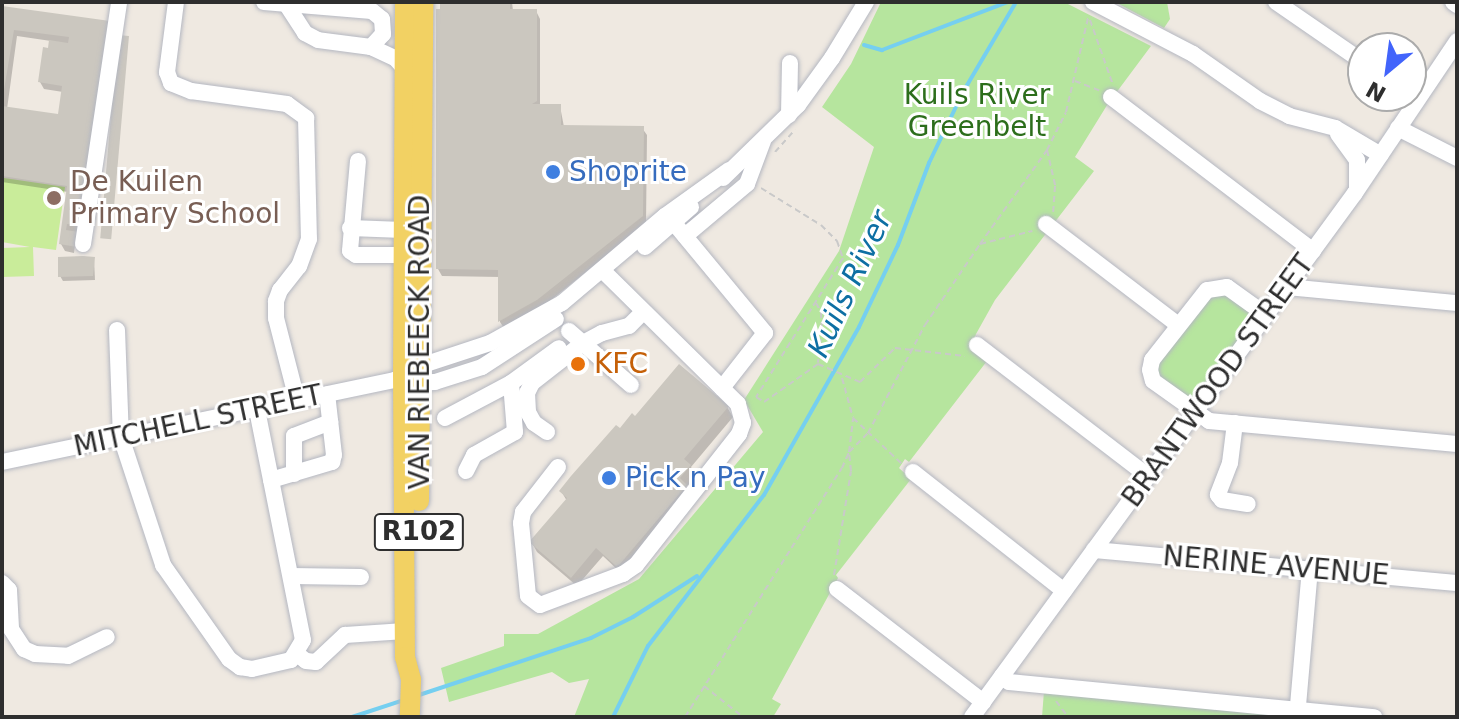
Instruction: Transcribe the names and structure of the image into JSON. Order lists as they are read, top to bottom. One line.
{"streets":{"main road":["VAN RIEBEECK ROAD","R102"],"street":["BRANTWOOD STREET","MITCHELL STREET","NERINE AVENUE"]},"crossings":[["VAN RIEBEECK ROAD","MITCHELL STREET"],["BRANTWOOD STREET","NERINE AVENUE"]],"water":["Kuils River"],"parks":["Kuils River Greenbelt"],"places":["Shoprite","De Kuilen Primary School","KFC","Pick n Pay"],"north":"bottom left"}
